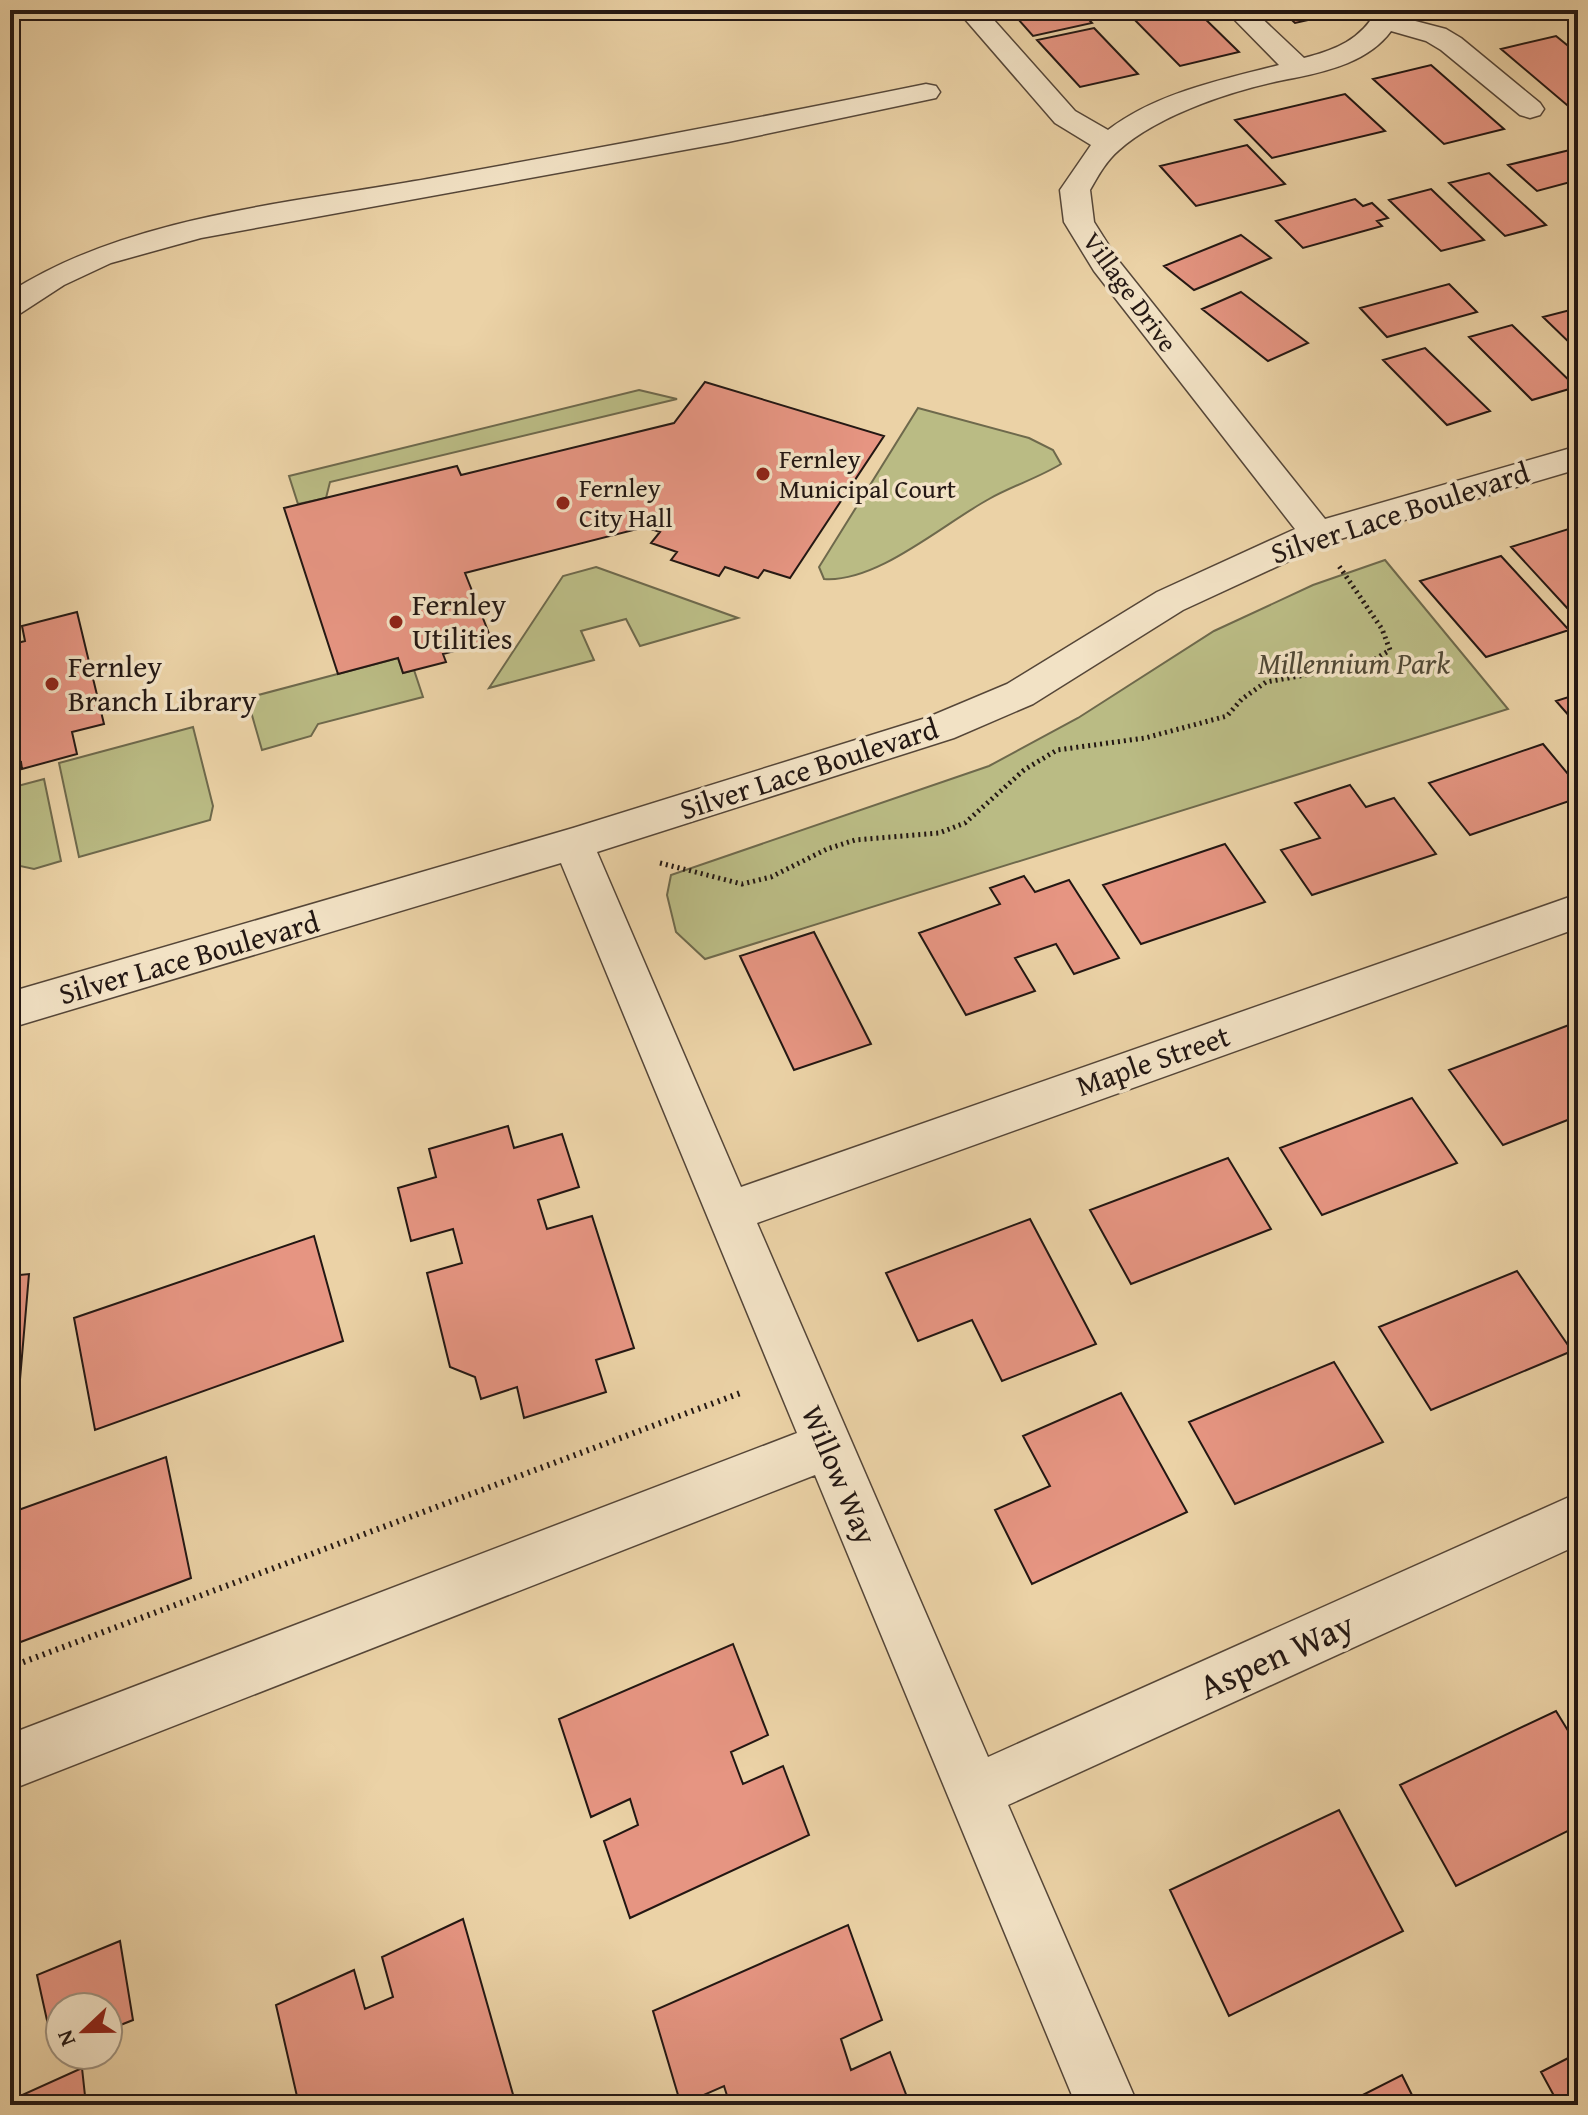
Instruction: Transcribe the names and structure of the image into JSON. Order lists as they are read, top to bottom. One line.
{"streets":{"street":["Village Drive","Silver Lace Boulevard","Maple Street","Willow Way","Aspen Way"]},"crossings":[["Village Drive","Silver Lace Boulevard"],["Silver Lace Boulevard","Willow Way"],["Maple Street","Willow Way"],["Willow Way","Aspen Way"]],"parks":["Millennium Park"],"places":["Fernley Municipal Court","Fernley City Hall","Fernley Utilities","Fernley Branch Library"],"north":"left"}
